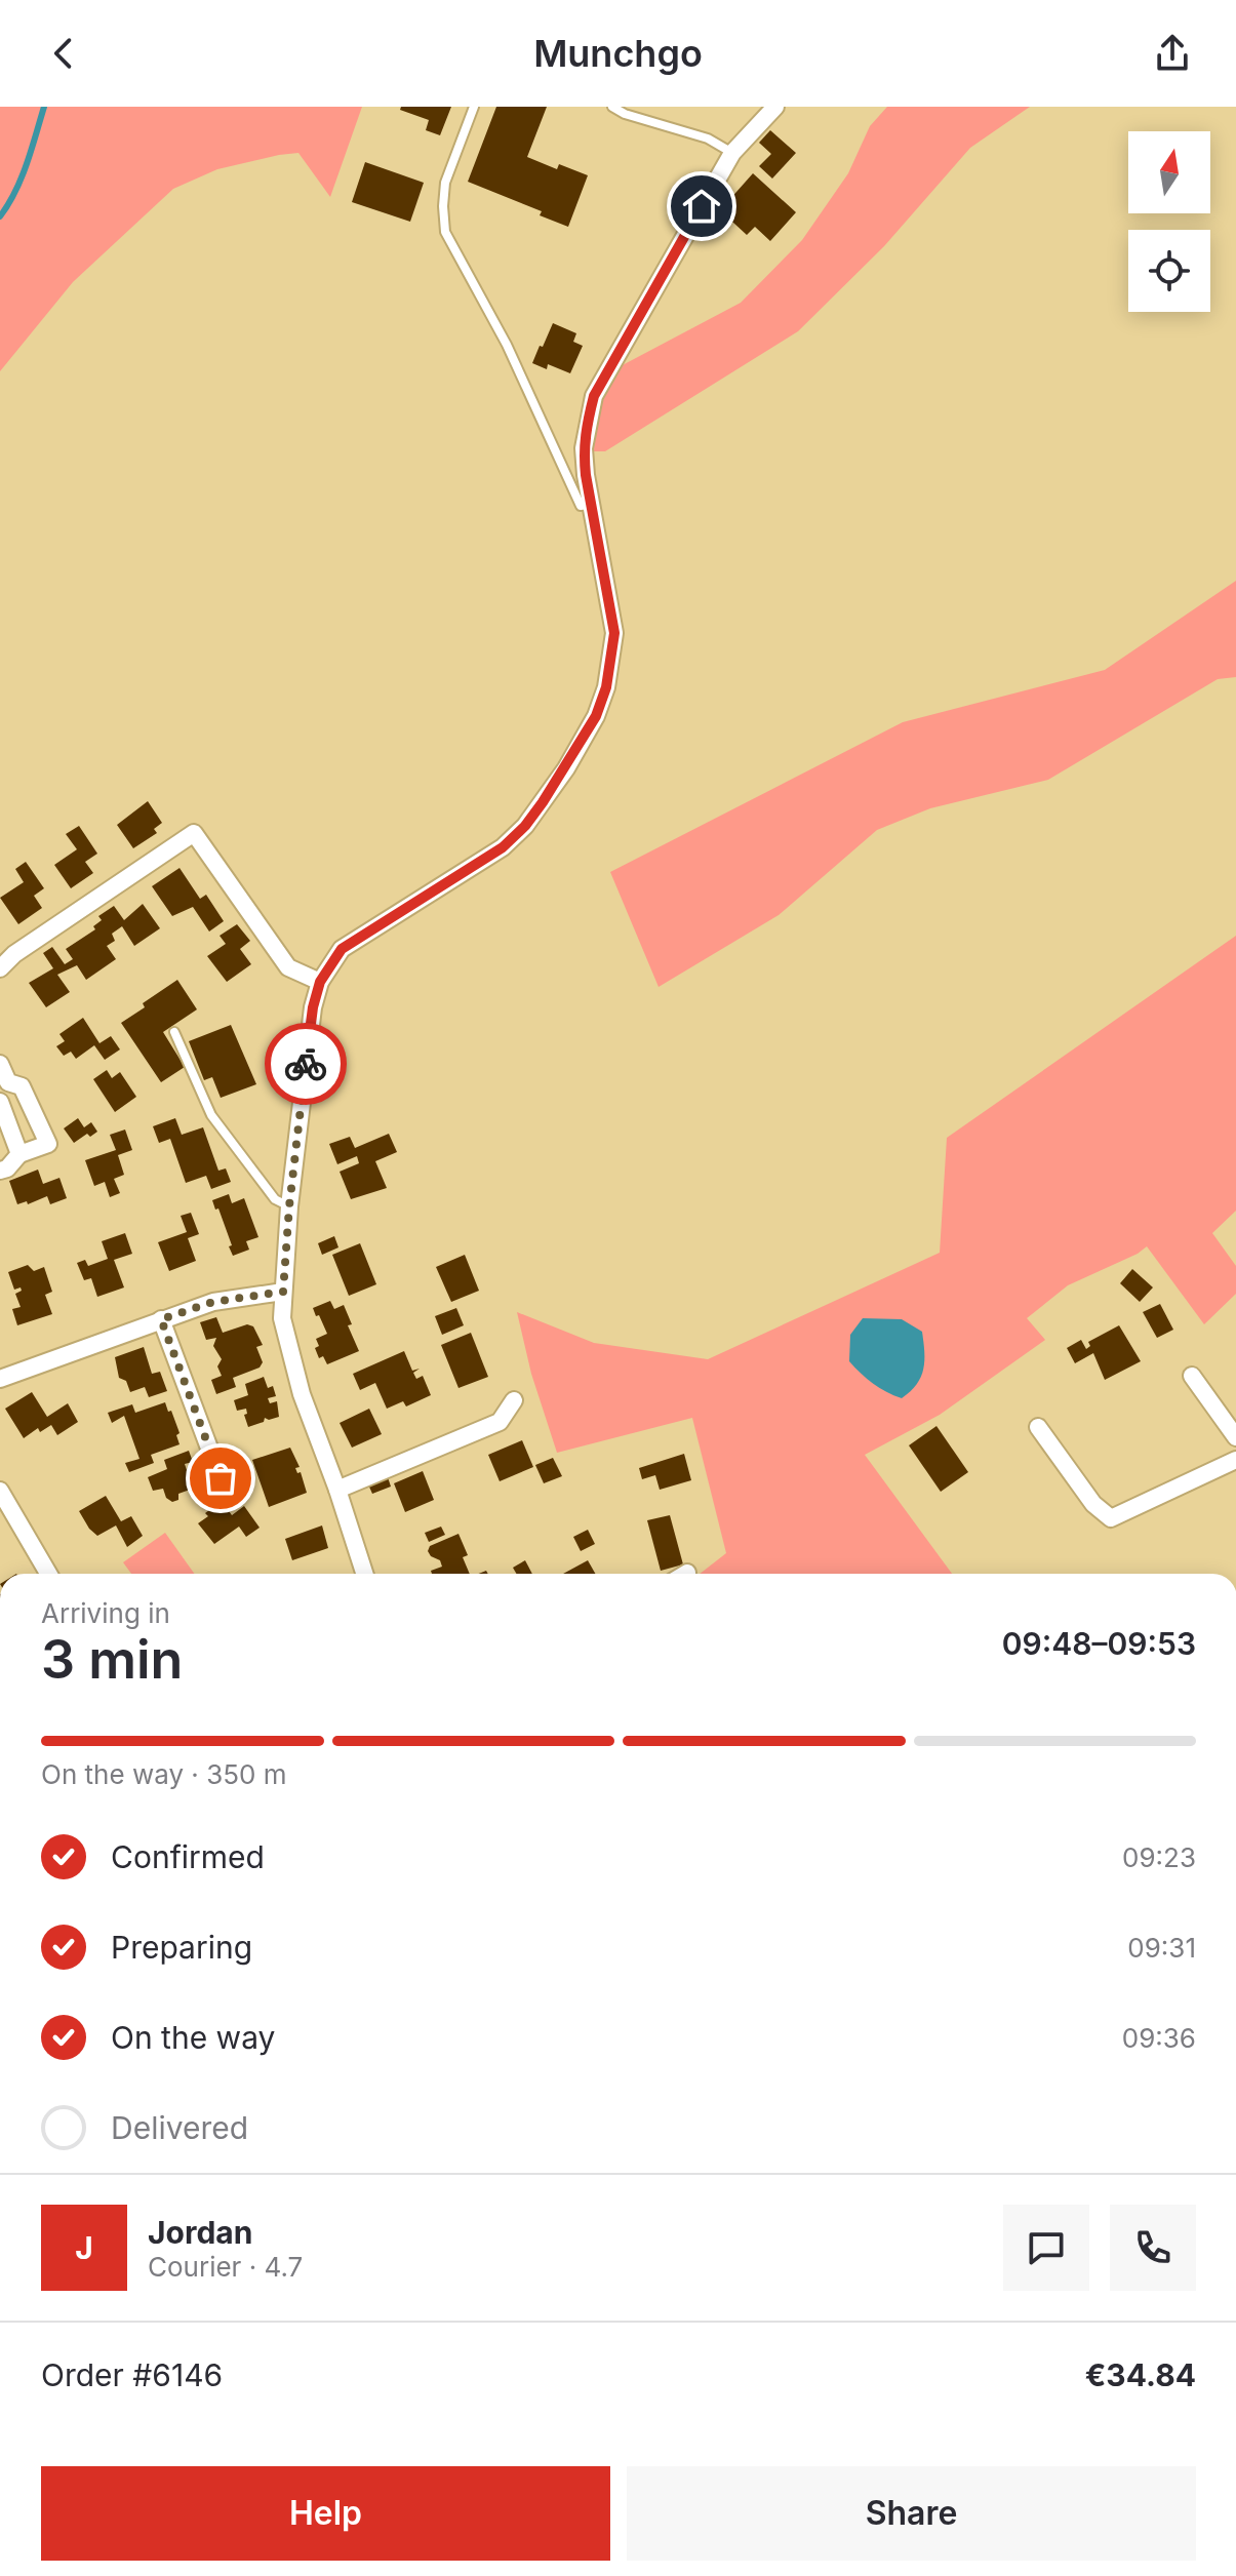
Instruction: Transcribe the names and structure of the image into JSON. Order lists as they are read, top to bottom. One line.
{"north":"top","page":{"header":"Munchgo","heading":["3 min","Arriving in","09:48–09:53"],"panel":["Jordan","Courier · 4.7","Order #6146","€34.84"],"bar":"On the way · 350 m","list":[["Confirmed","09:23"],["Preparing","09:31"],["On the way","09:36"],"Delivered"],"round":"J","buttons":["Help","Share"]}}
